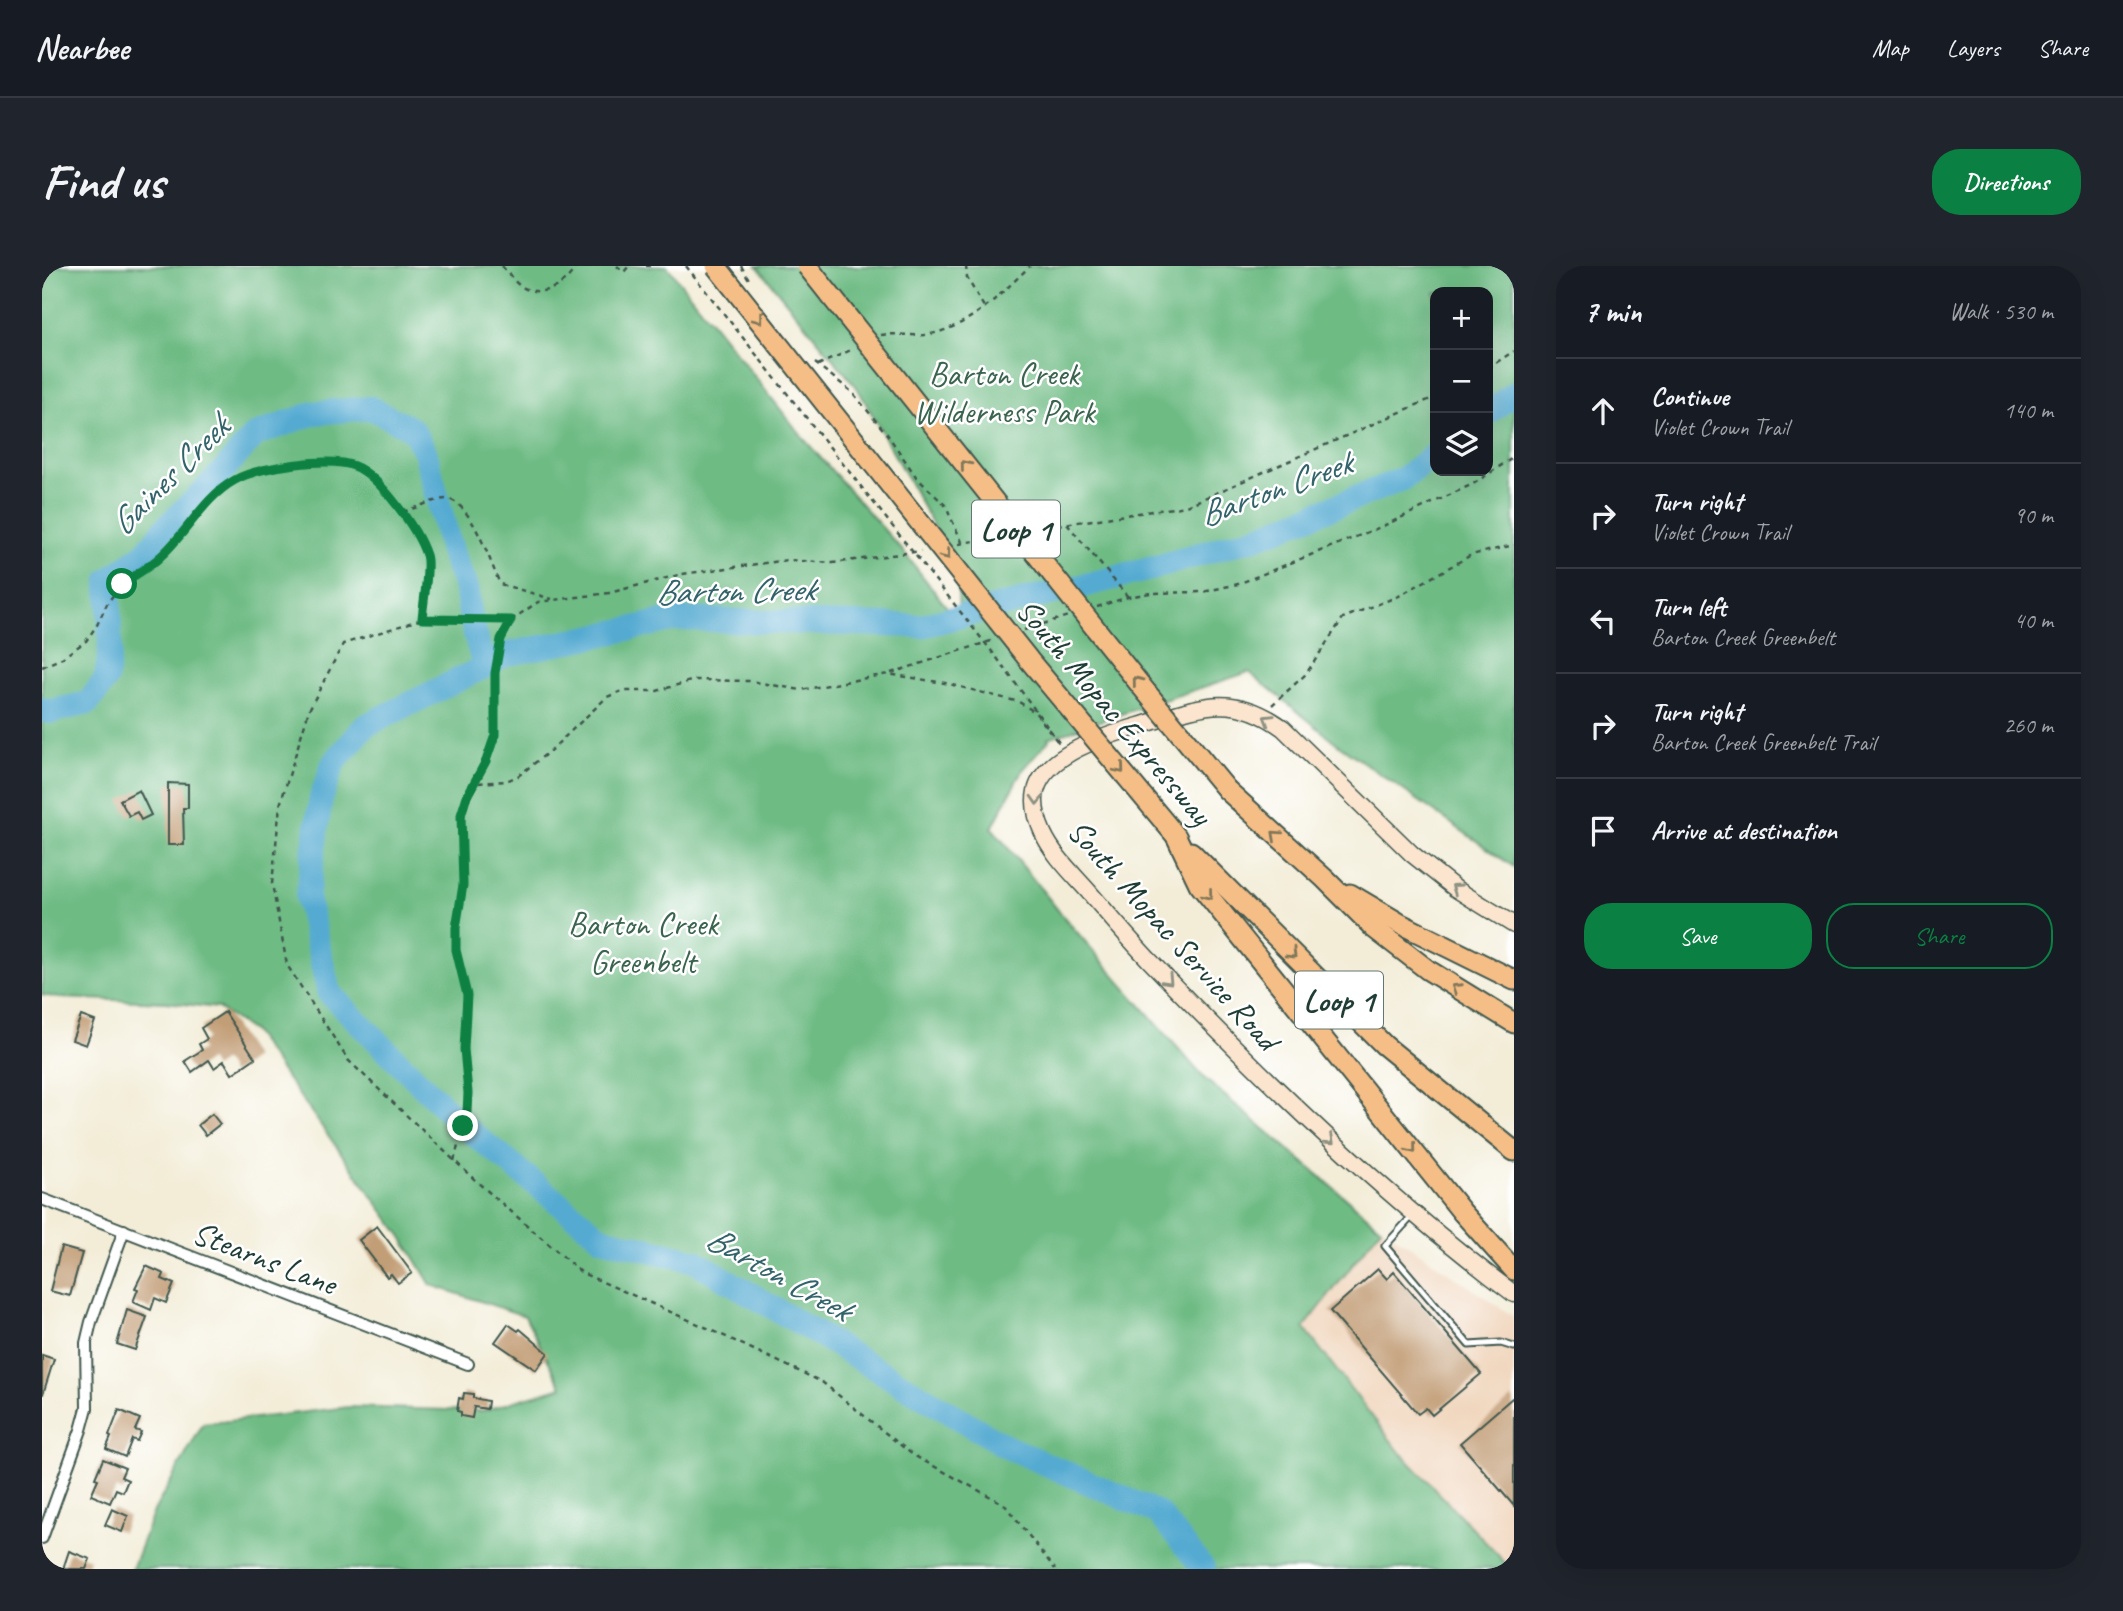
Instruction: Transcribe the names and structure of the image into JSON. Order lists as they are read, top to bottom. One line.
{"streets":{"highway":["Loop 1","South Mopac Expressway"],"main road":["South Mopac Service Road"],"street":["Stearns Lane"]},"water":["Gaines Creek","Barton Creek"],"parks":["Barton Creek Wilderness Park","Barton Creek Greenbelt"],"page":{"header":"Nearbee","nav":["Map","Layers","Share"],"buttons":["Directions",["Save","Share"]],"title":"Find us","heading":["7 min","Walk · 530 m"],"map_buttons":["+","−"],"list":[["Continue","Violet Crown Trail","140 m"],["Turn right","Violet Crown Trail","90 m"],["Turn left","Barton Creek Greenbelt","40 m"],["Turn right","Barton Creek Greenbelt Trail","260 m"],"Arrive at destination"]}}
